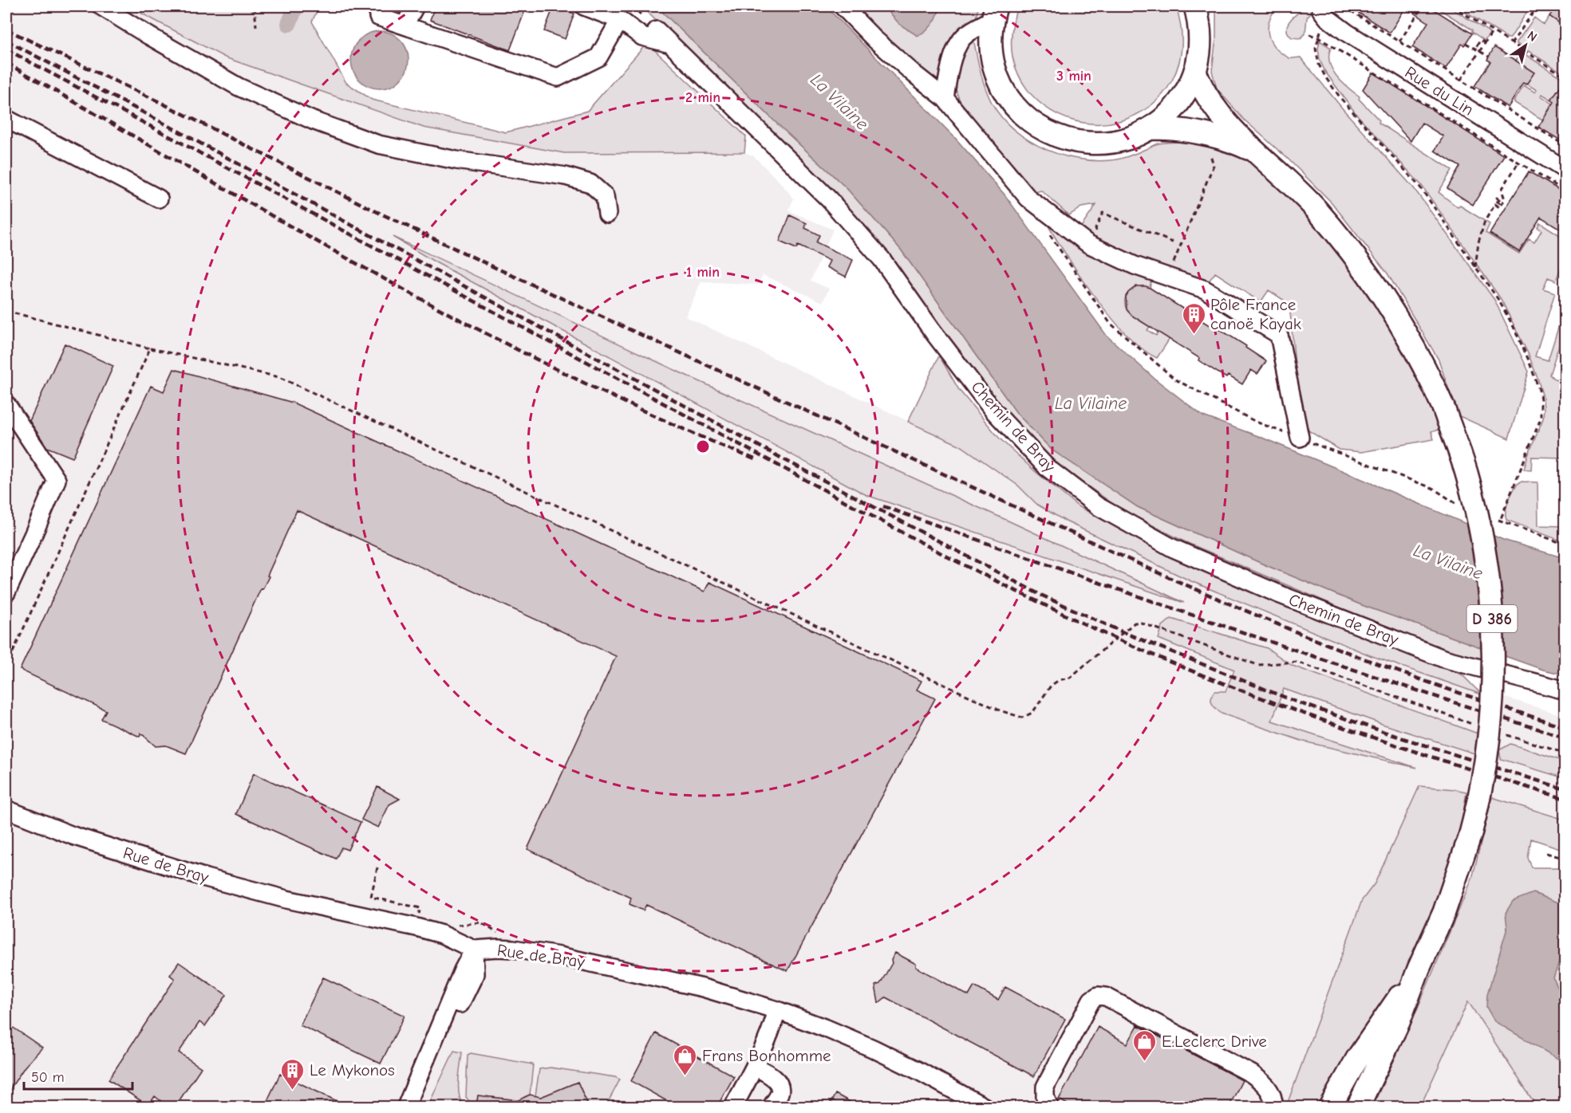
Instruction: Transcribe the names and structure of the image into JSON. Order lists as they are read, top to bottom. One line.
{"streets":{"main road":["D 386"],"street":["Rue du Lin","Chemin de Bray","Rue de Bray"]},"water":["La Vilaine"],"places":{"building":["Pôle France canoë Kayak","Le Mykonos"],"shop":["E.Leclerc Drive","Frans Bonhomme"]},"scale_bar":"50 m","north":"top right","rings":["3 min","2 min","1 min"]}
